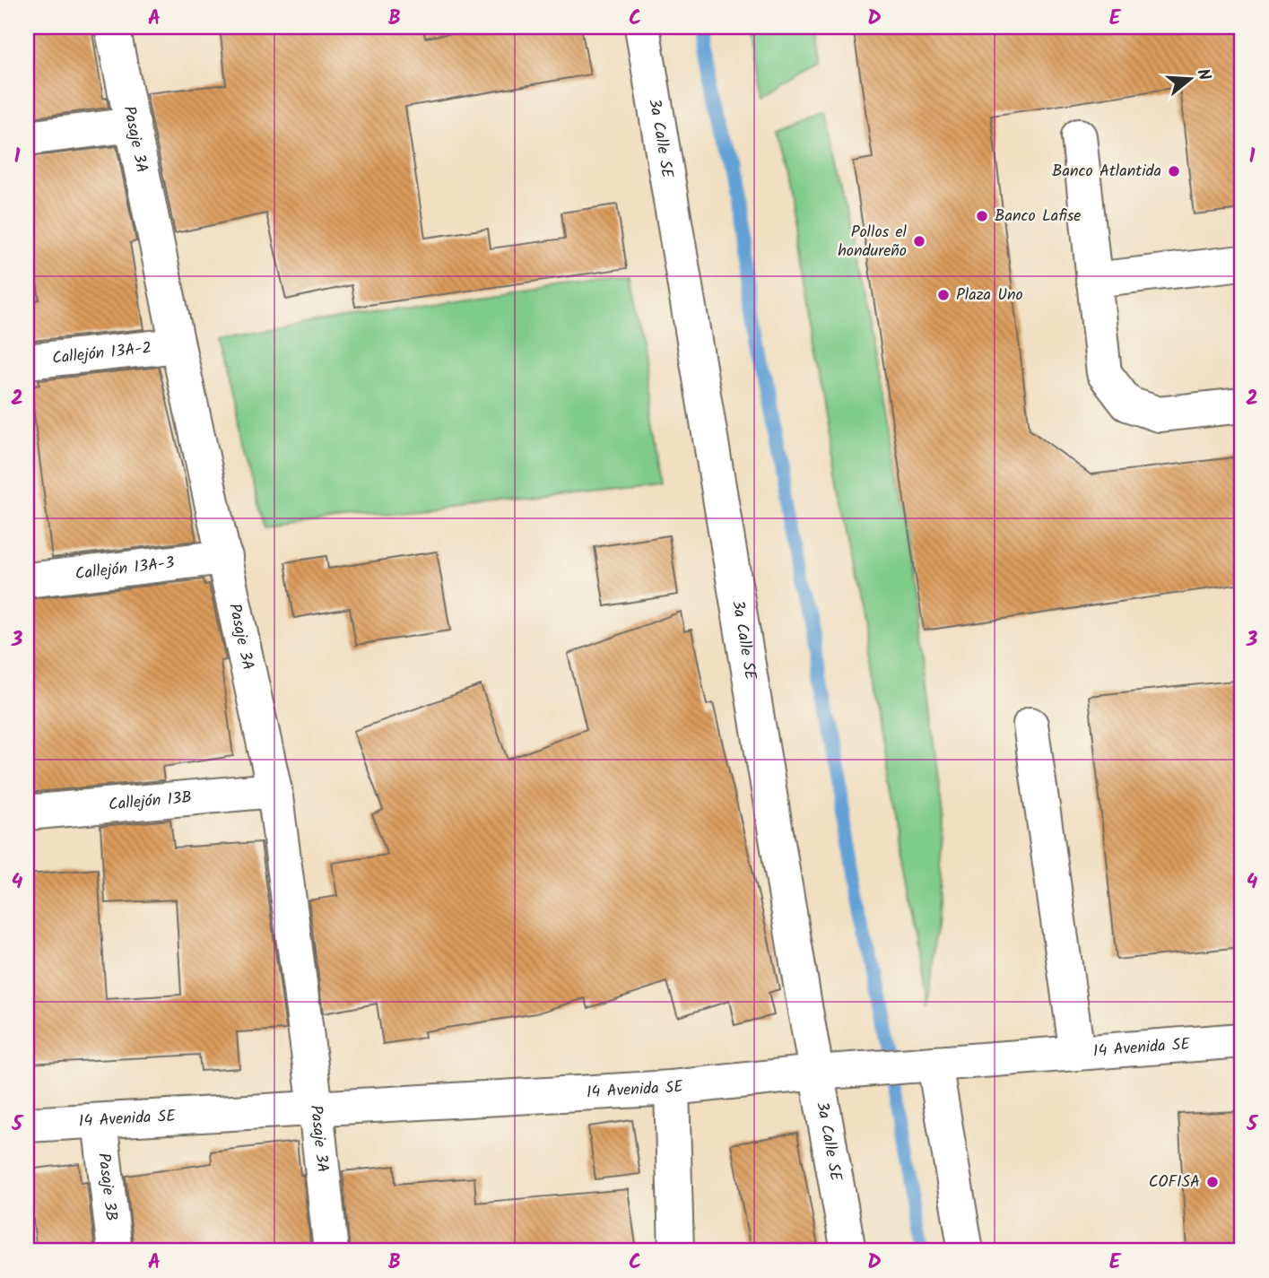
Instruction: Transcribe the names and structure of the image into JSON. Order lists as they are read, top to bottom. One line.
{"streets":{"street":["3a Calle SE","Pasaje 3A","Callejón 13A-2","Callejón 13A-3","Callejón 13B","14 Avenida SE","Pasaje 3B"]},"crossings":[["3a Calle SE","14 Avenida SE"],["Pasaje 3A","Callejón 13A-2"],["Pasaje 3A","Callejón 13A-3"],["Pasaje 3A","Callejón 13B"],["Pasaje 3A","14 Avenida SE"],["14 Avenida SE","Pasaje 3B"]],"places":["Banco Atlantida","Banco Lafise","Pollos el hondureño","Plaza Uno","COFISA"],"north":"right","grid":{"columns":["A","B","C","D","E"],"rows":["1","2","3","4","5"]}}
